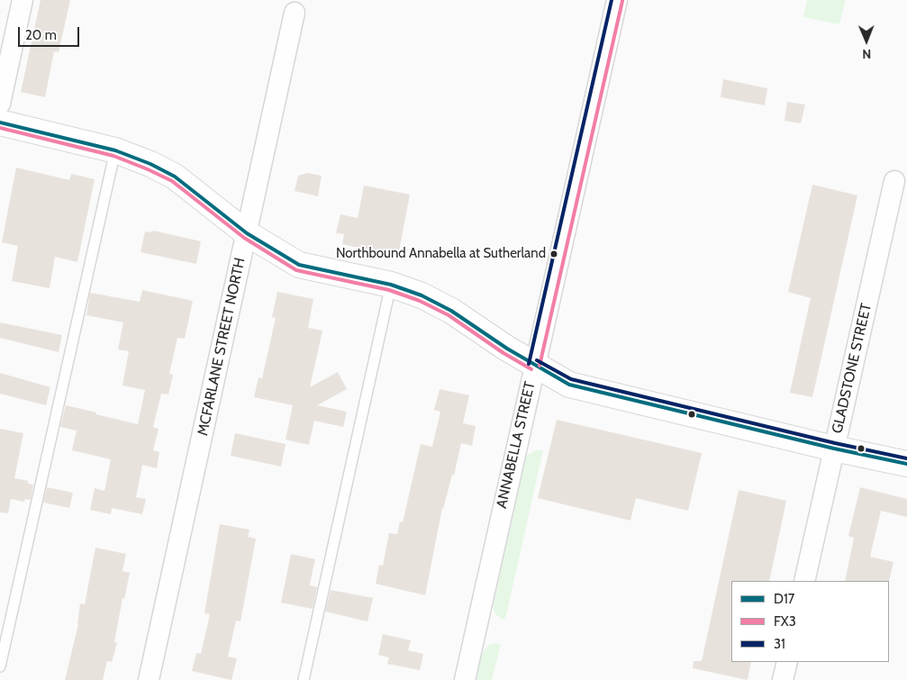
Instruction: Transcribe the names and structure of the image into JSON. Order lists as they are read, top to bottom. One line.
{"streets":{"street":["MCFARLANE STREET NORTH","GLADSTONE STREET","ANNABELLA STREET"]},"places":["Northbound Annabella at Sutherland"],"lines":["transit line 31","transit line FX3","transit line D17"],"legend":["D17","FX3","31"],"scale_bar":"20 m","north":"bottom"}
